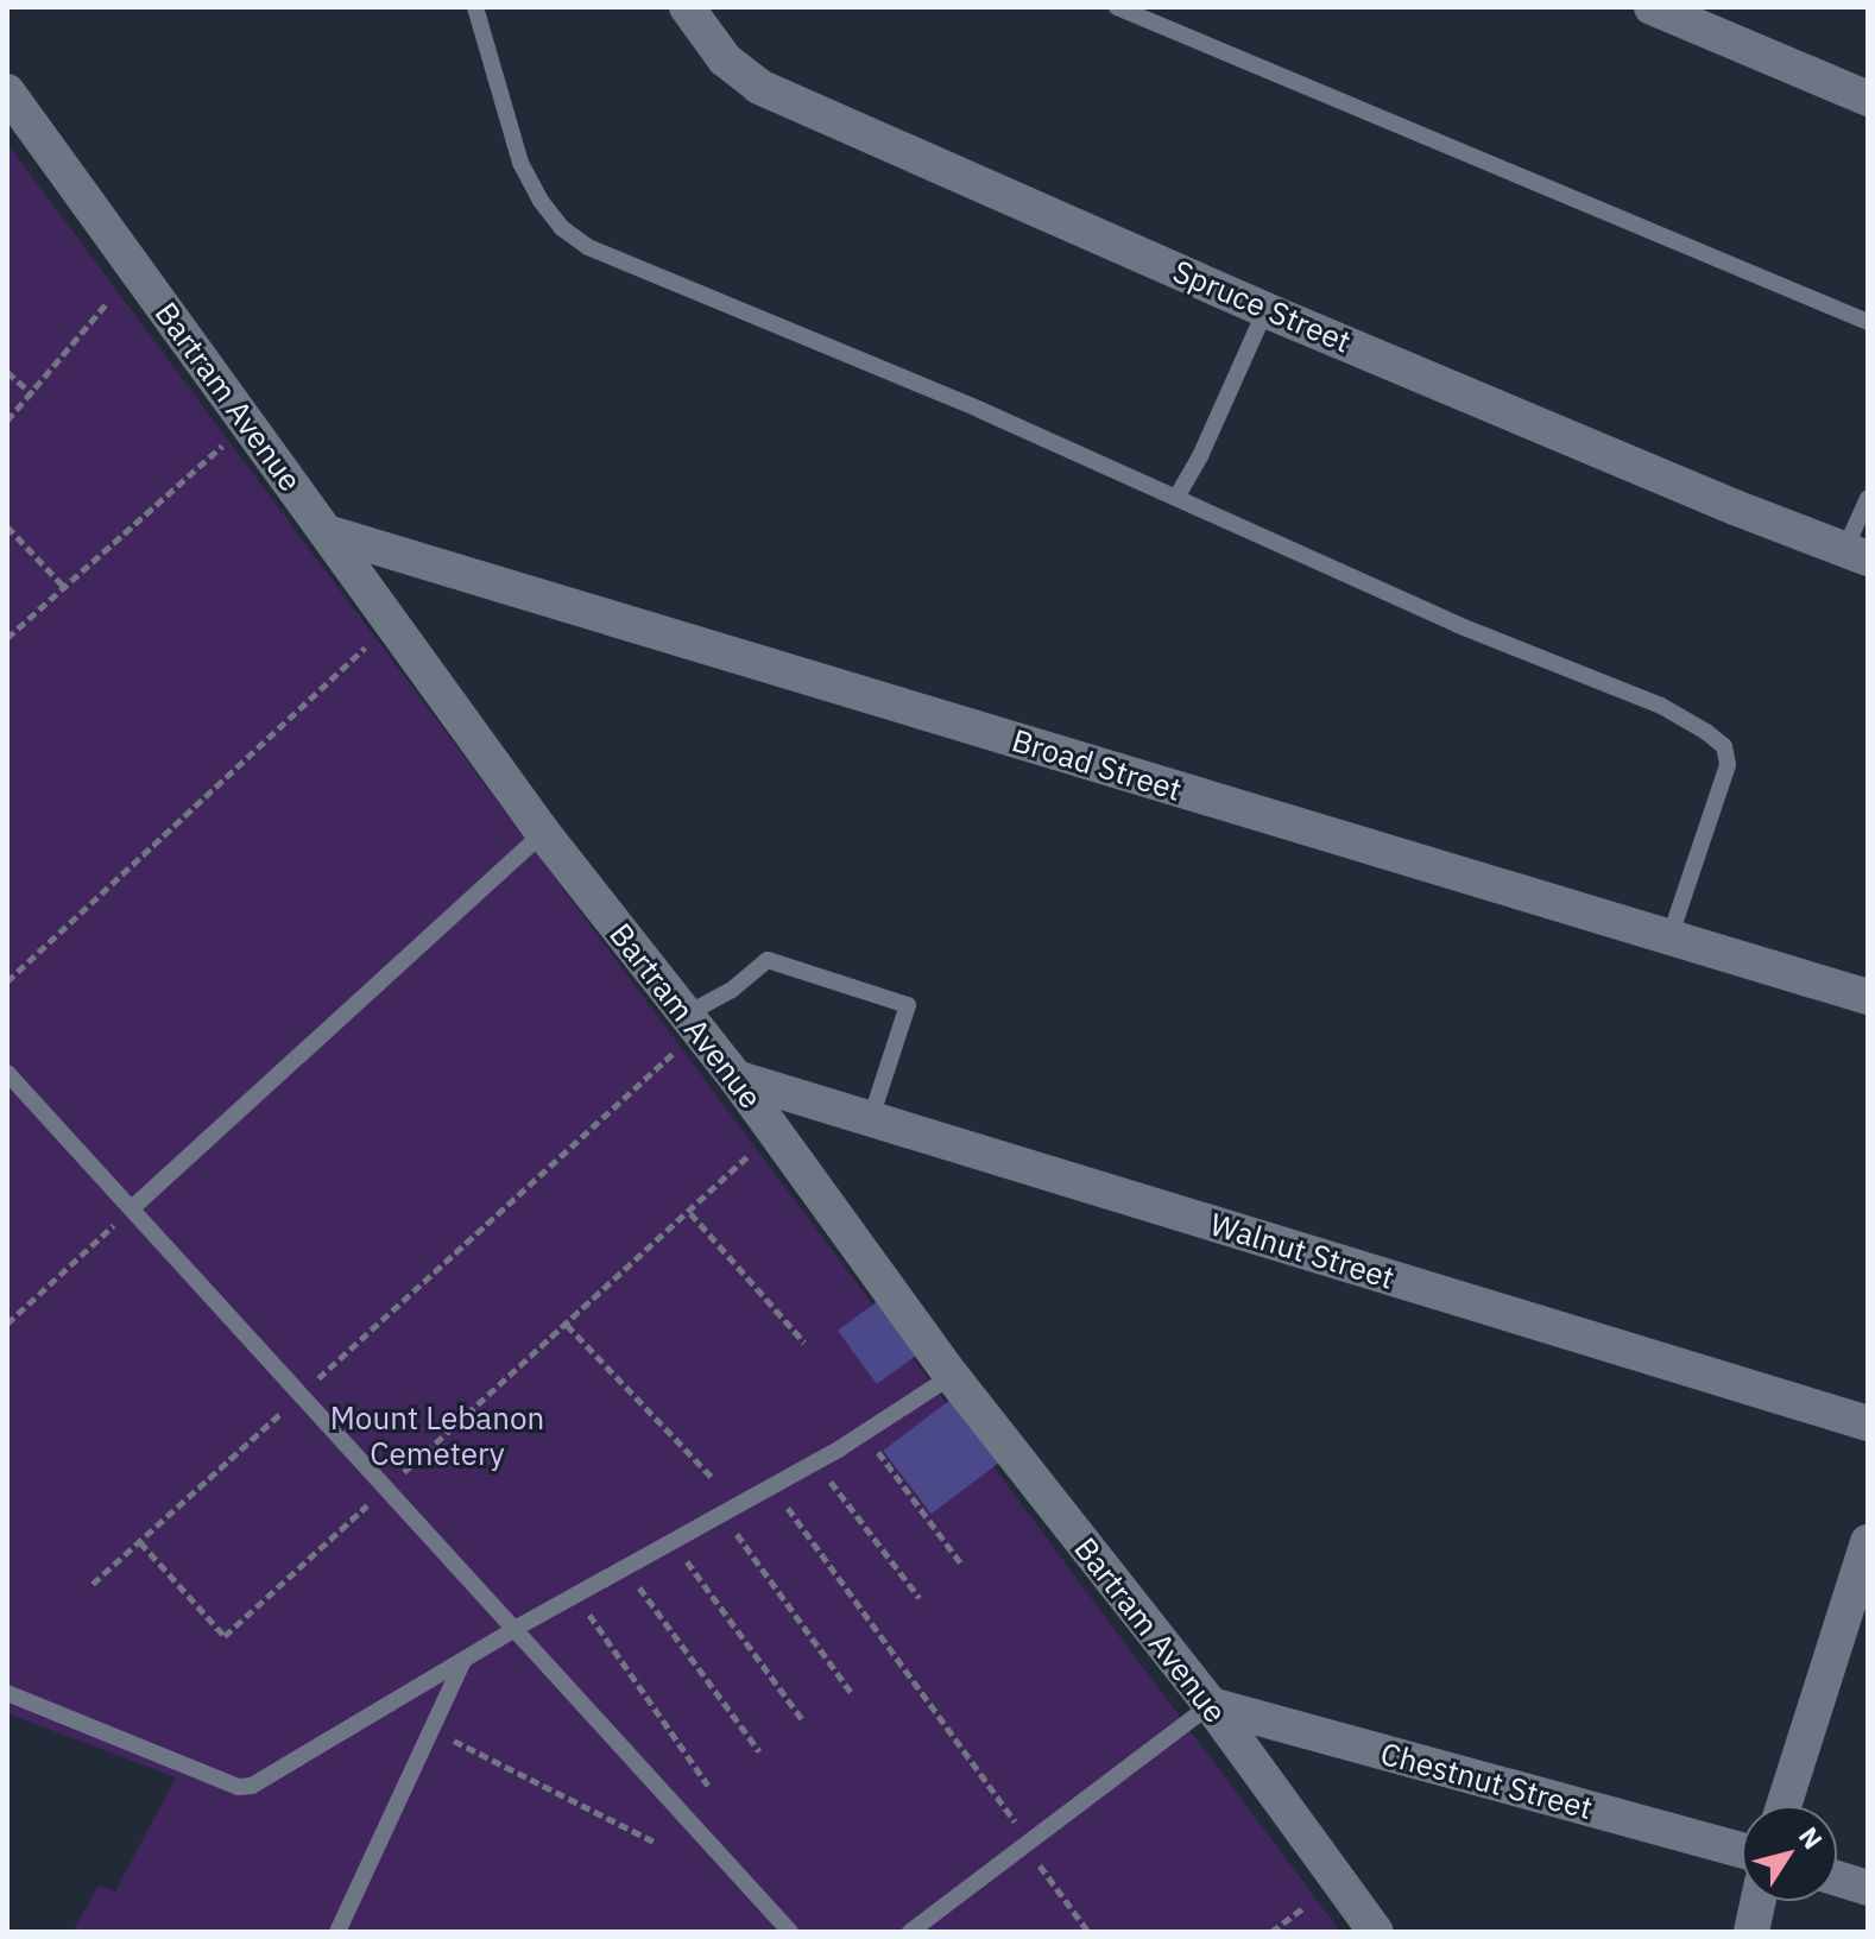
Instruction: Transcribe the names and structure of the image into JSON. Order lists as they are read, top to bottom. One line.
{"streets":{"street":["Spruce Street","Bartram Avenue","Broad Street","Walnut Street","Chestnut Street"]},"crossings":[["Bartram Avenue","Broad Street"],["Bartram Avenue","Walnut Street"],["Bartram Avenue","Chestnut Street"]],"parks":["Mount Lebanon Cemetery"],"north":"top right"}
